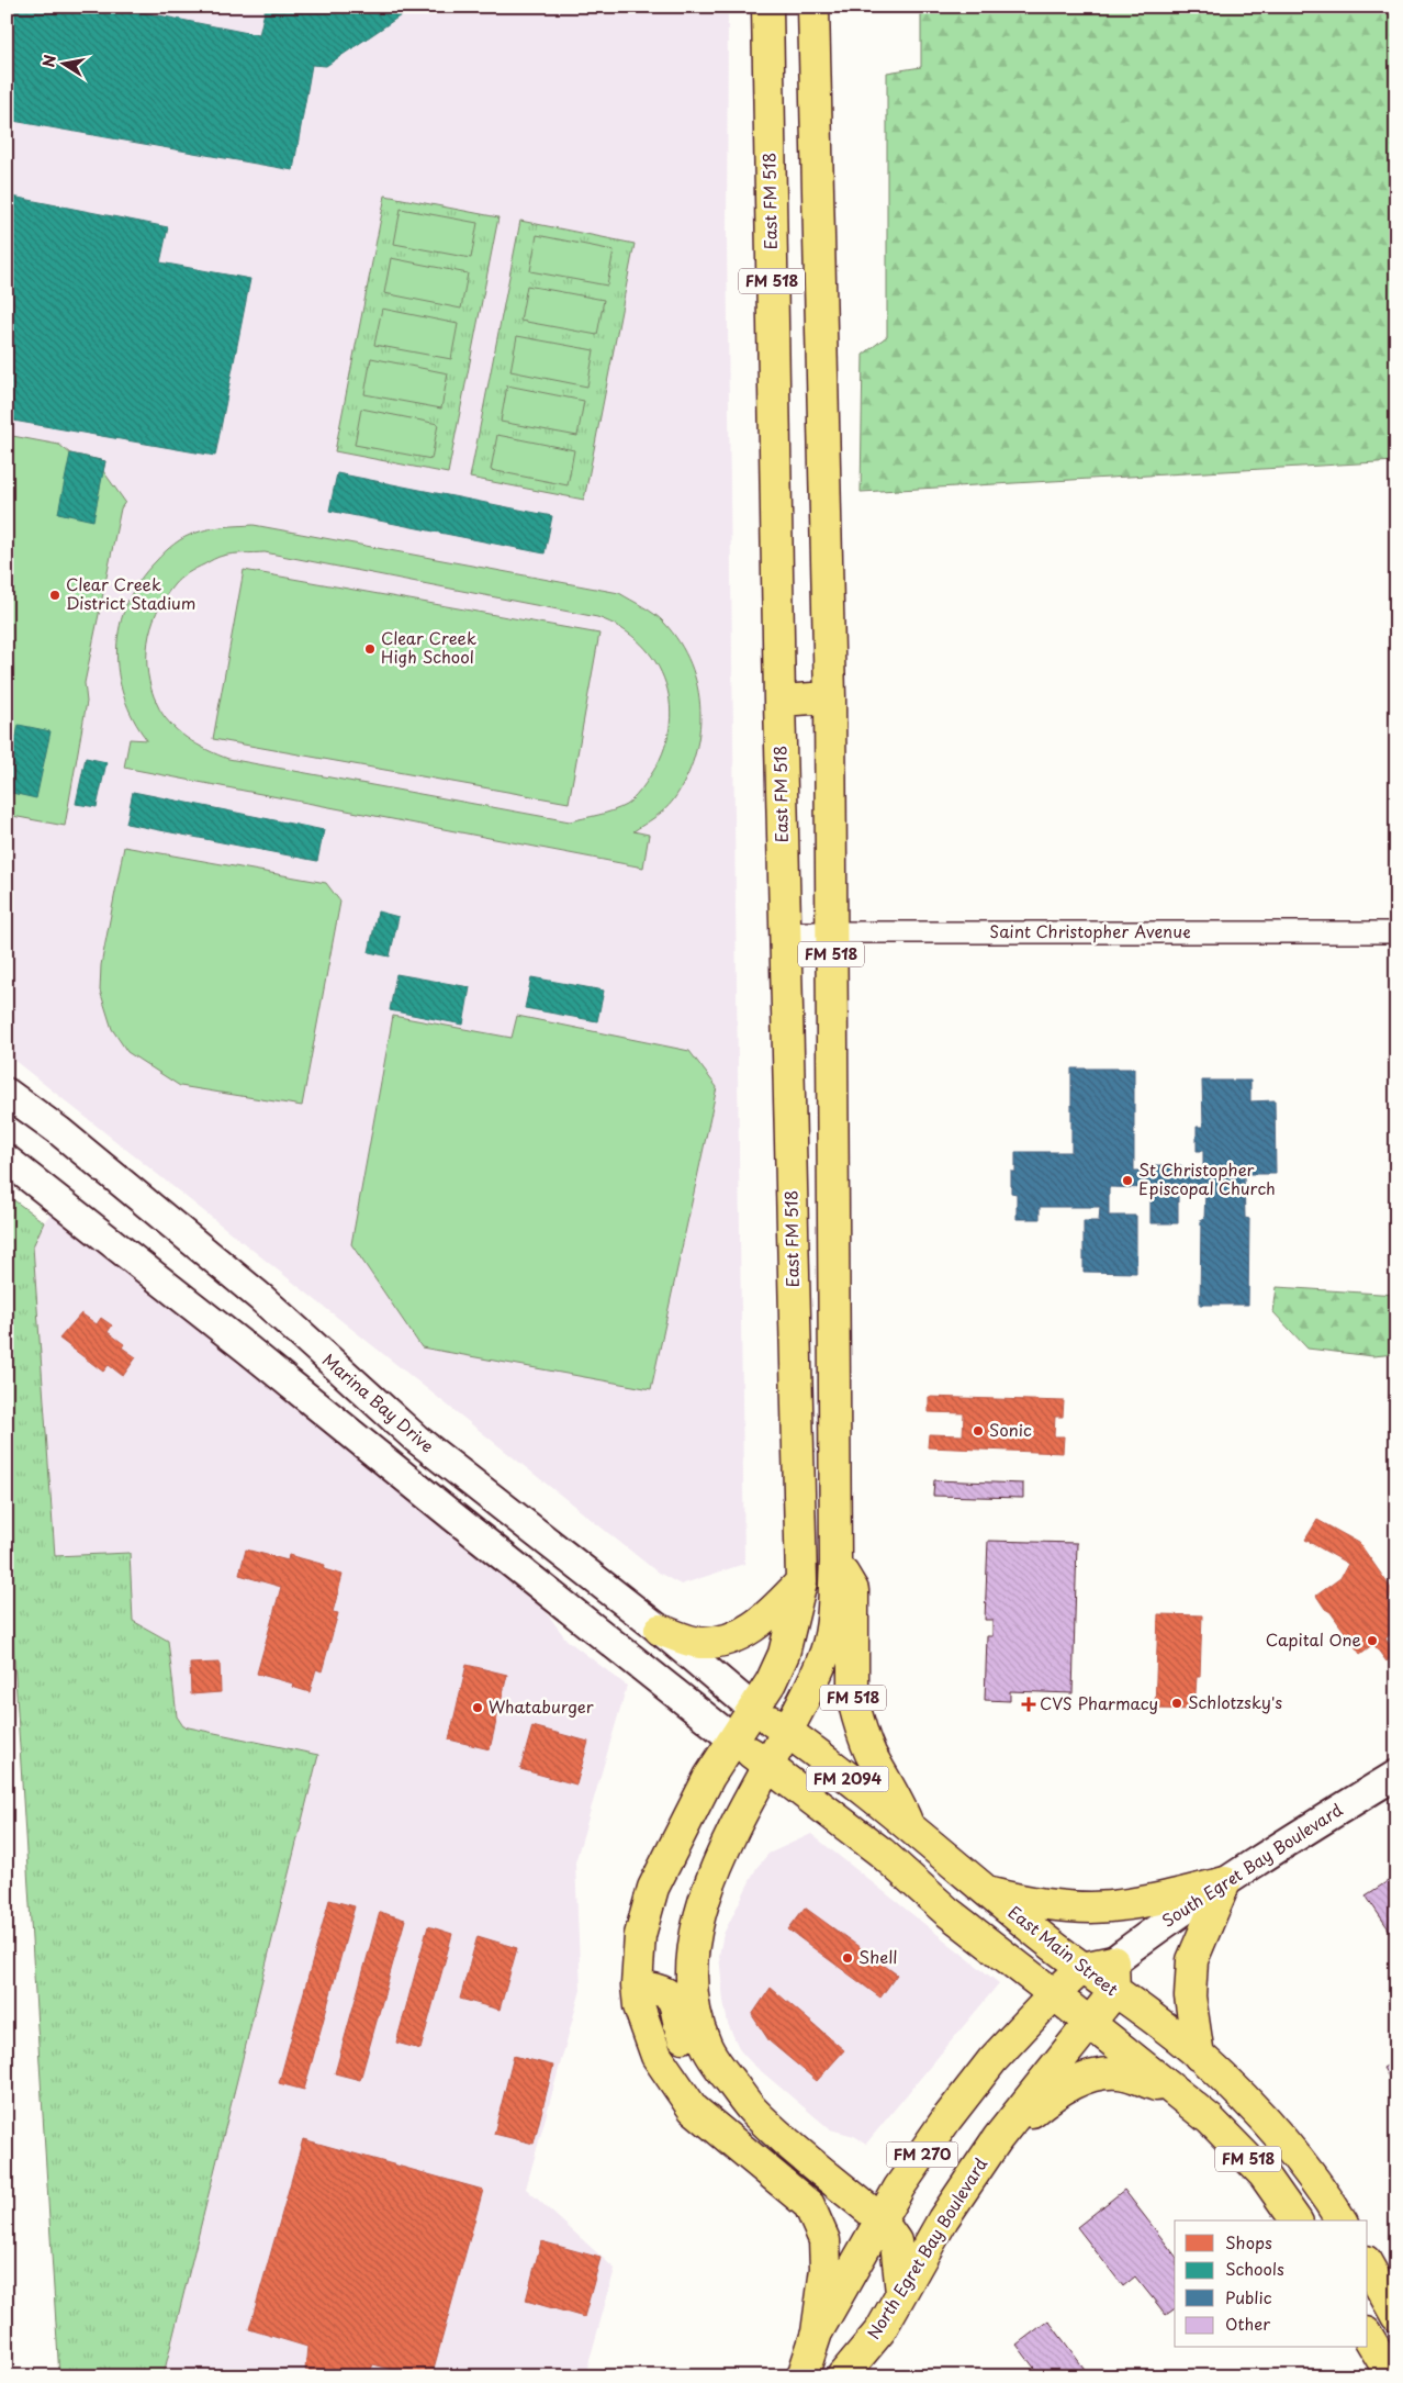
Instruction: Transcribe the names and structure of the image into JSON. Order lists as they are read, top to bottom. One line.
{"streets":{"main road":["East FM 518","FM 518","Marina Bay Drive","FM 2094","South Egret Bay Boulevard","East Main Street","FM 270","North Egret Bay Boulevard"],"street":["Saint Christopher Avenue"]},"crossings":[["East FM 518","FM 518"],["East FM 518","Saint Christopher Avenue"],["FM 518","Saint Christopher Avenue"],["FM 518","Marina Bay Drive"],["FM 518","East Main Street"],["FM 518","FM 270"],["FM 518","North Egret Bay Boulevard"],["Marina Bay Drive","East Main Street"],["East Main Street","FM 270"],["East Main Street","North Egret Bay Boulevard"]],"places":{"other":["Clear Creek District Stadium","Clear Creek High School","St Christopher Episcopal Church","Sonic","Capital One","Schlotzsky's","Whataburger","Shell"],"health":["CVS Pharmacy"]},"legend":["Shops","Schools","Public","Other"],"north":"left"}
